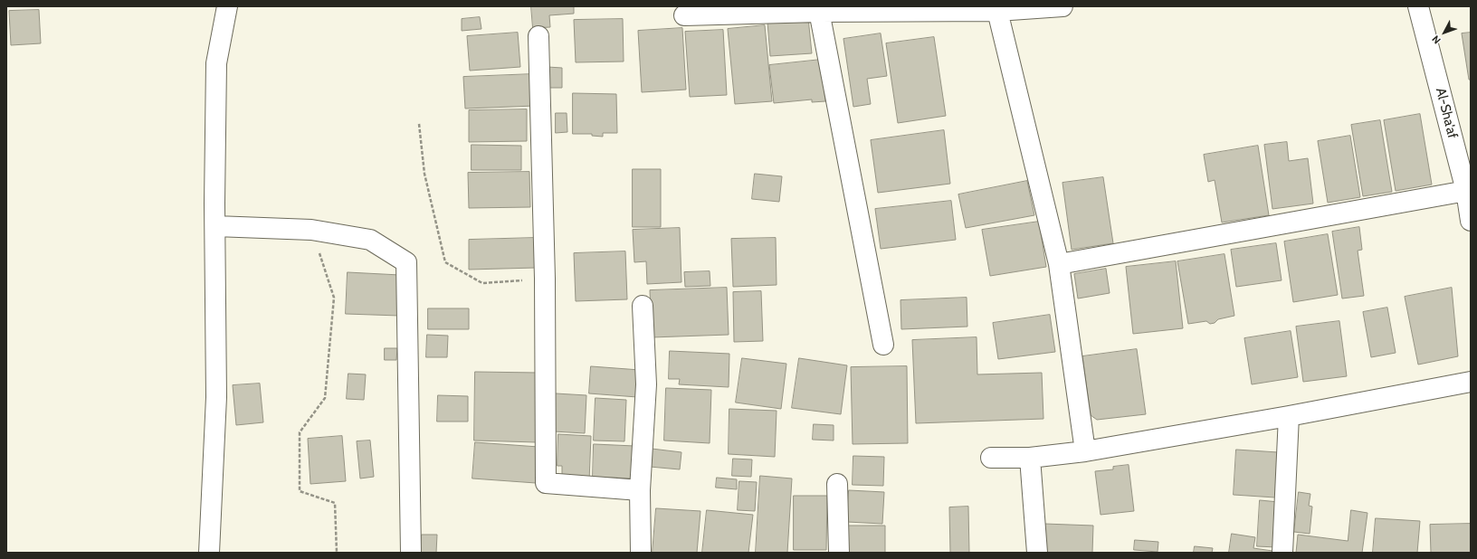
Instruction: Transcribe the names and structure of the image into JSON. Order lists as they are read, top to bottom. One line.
{"streets":{"street":["Al-Sha'af"]},"north":"bottom left"}
